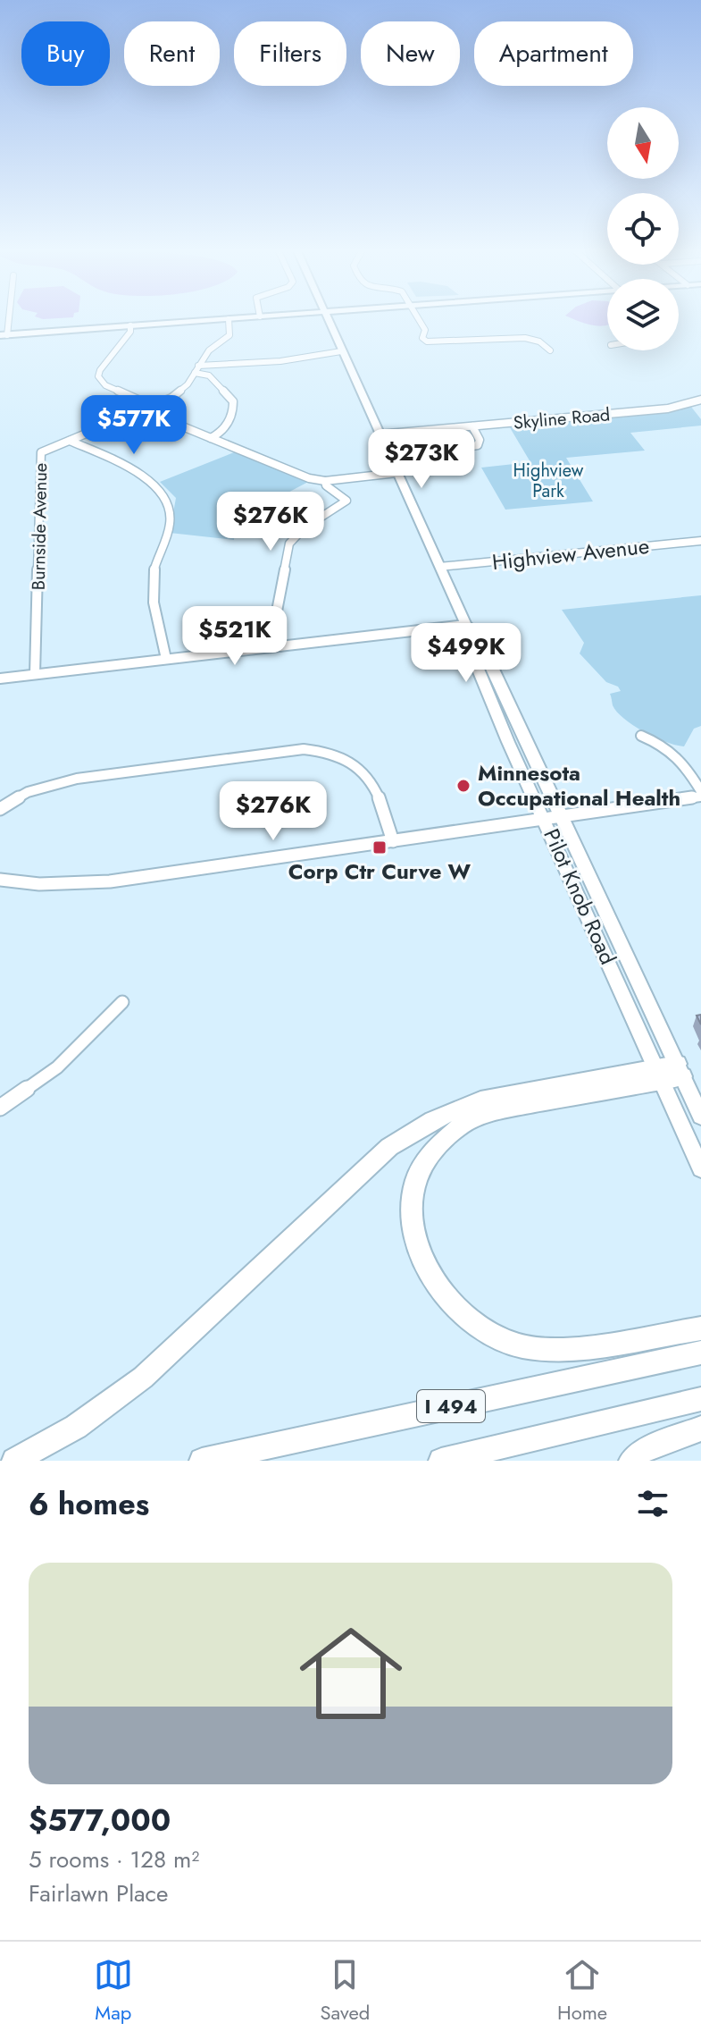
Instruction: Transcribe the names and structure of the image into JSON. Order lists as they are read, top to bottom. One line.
{"streets":{"highway":["I 494"],"main road":["Pilot Knob Road"],"street":["Skyline Road","Burnside Avenue","Highview Avenue"]},"crossings":[["Skyline Road","Pilot Knob Road"],["Highview Avenue","Pilot Knob Road"]],"parks":["Highview Park"],"places":{"other":["Minnesota Occupational Health"],"transit":["Corp Ctr Curve W"]},"north":"bottom","page":{"chip":["Buy","Rent","Filters","New","Apartment"],"price":["$577K","$273K","$276K","$521K","$499K","$276K"],"heading":"6 homes","list":[{"name":"$577,000","note":"5 rooms · 128 m² · Fairlawn Place"}],"tabs":["Map","Saved","Home"]}}
